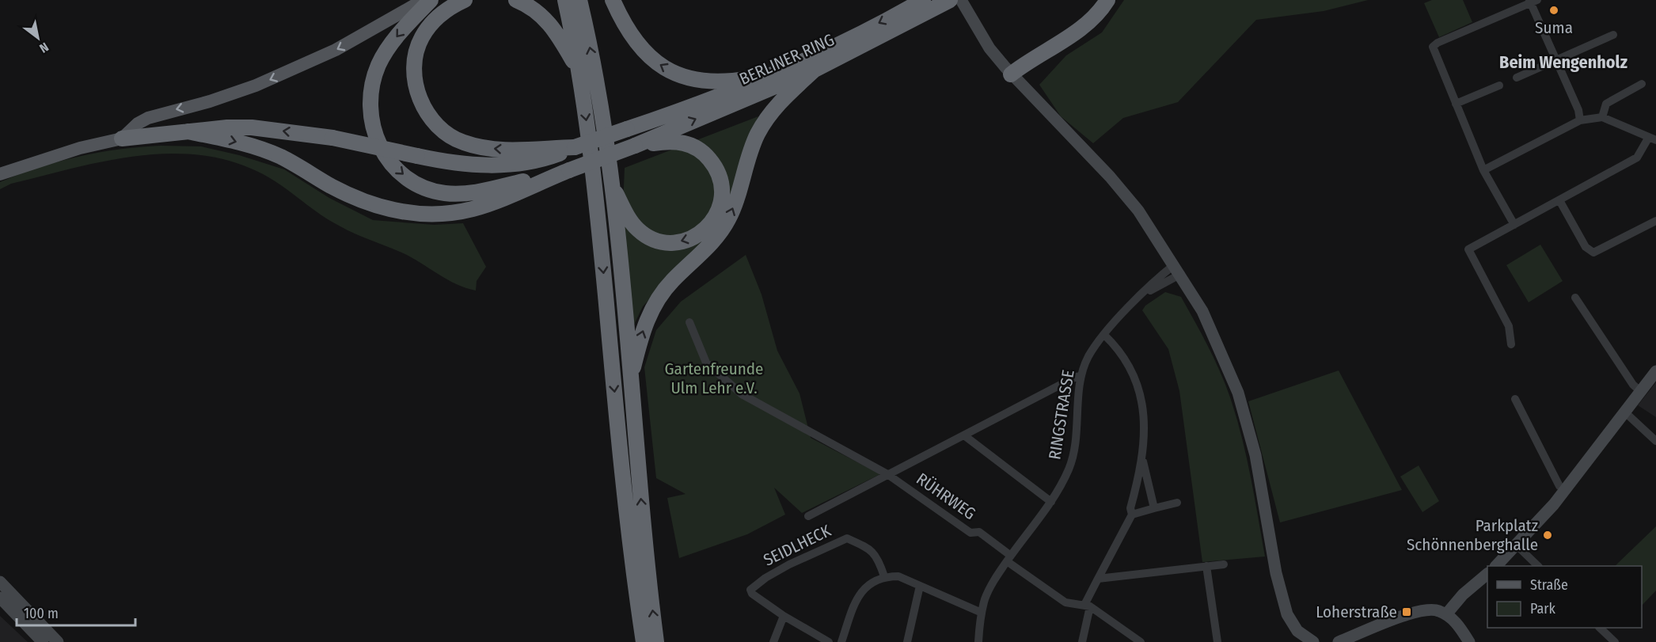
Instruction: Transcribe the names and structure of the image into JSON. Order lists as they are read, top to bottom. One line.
{"streets":{"highway":["BERLINER RING"],"street":["RINGSTRASSE","RÜHRWEG","SEIDLHECK"]},"crossings":[["RINGSTRASSE","RÜHRWEG"]],"districts":["Beim Wengenholz"],"parks":["Gartenfreunde Ulm Lehr e.V."],"places":{"other":["Suma","Parkplatz Schönnenberghalle"],"transit":["Loherstraße"]},"legend":["Straße","Park"],"scale_bar":"100 m","north":"bottom right"}
